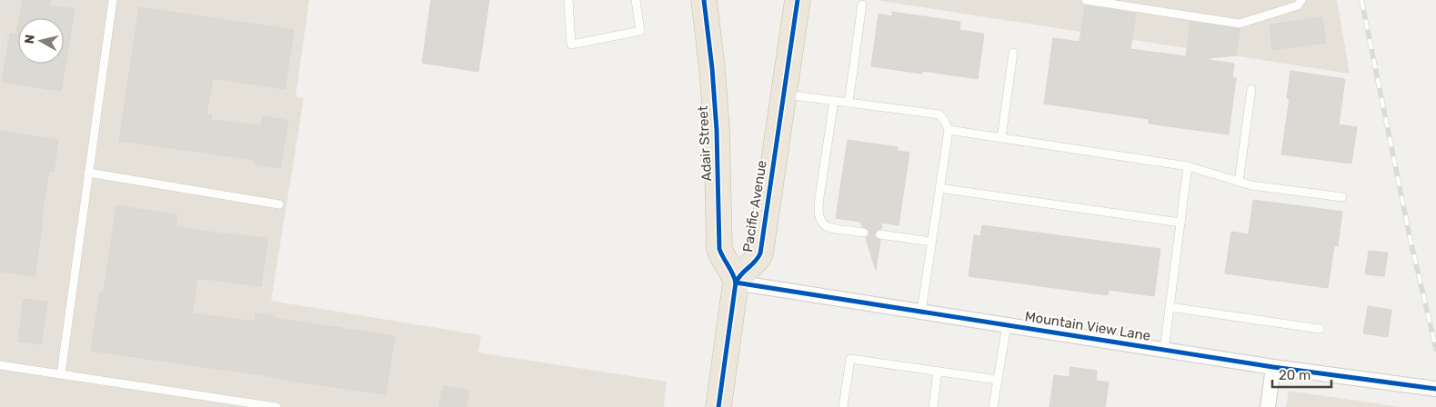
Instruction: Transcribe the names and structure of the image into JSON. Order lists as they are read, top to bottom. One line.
{"streets":{"highway":["Adair Street","Pacific Avenue"],"street":["Mountain View Lane"]},"crossings":[["Adair Street","Pacific Avenue"],["Adair Street","Mountain View Lane"],["Pacific Avenue","Mountain View Lane"]],"scale_bar":"20 m","north":"left"}
